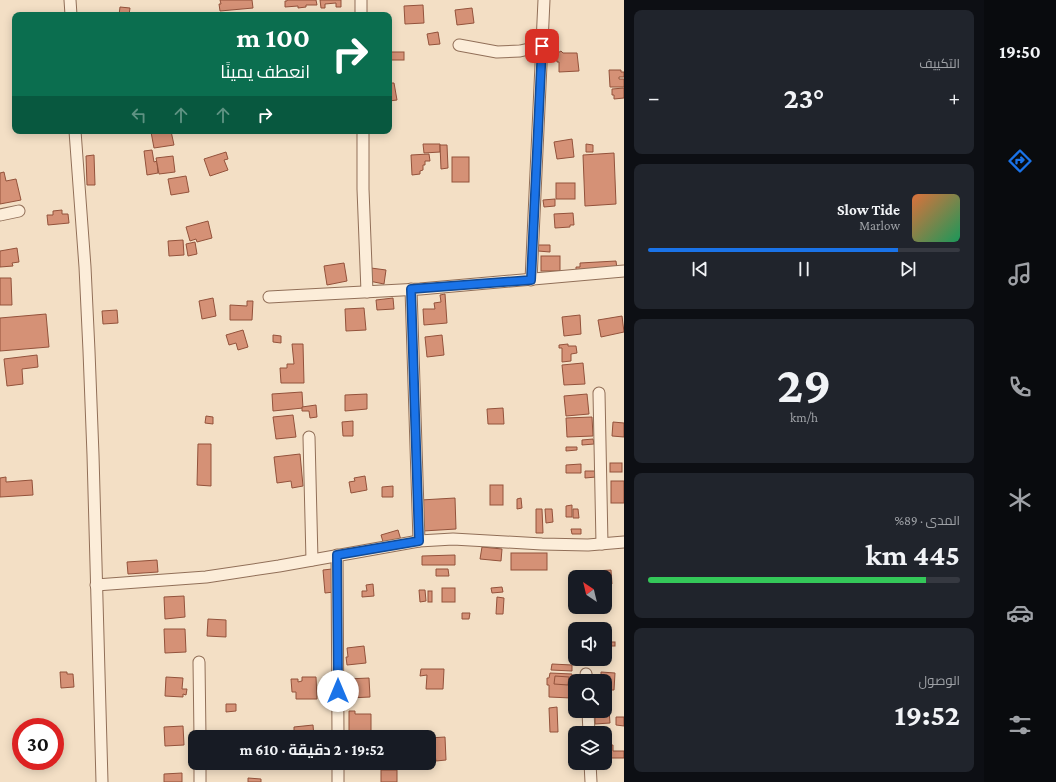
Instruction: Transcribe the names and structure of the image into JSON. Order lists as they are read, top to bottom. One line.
{"north":"top left","page":{"tabs":"19:50","tile":["التكييف",["29","km/h"],["المدى · 89%","445 km"],["الوصول","19:52"]],"turn":["100 m","انعطف يمينًا"],"heat":["−","23°","+"],"song":["Slow Tide","Marlow"],"limit":"30","trip":"19:52 · 2 دقيقة · 610 m"}}
